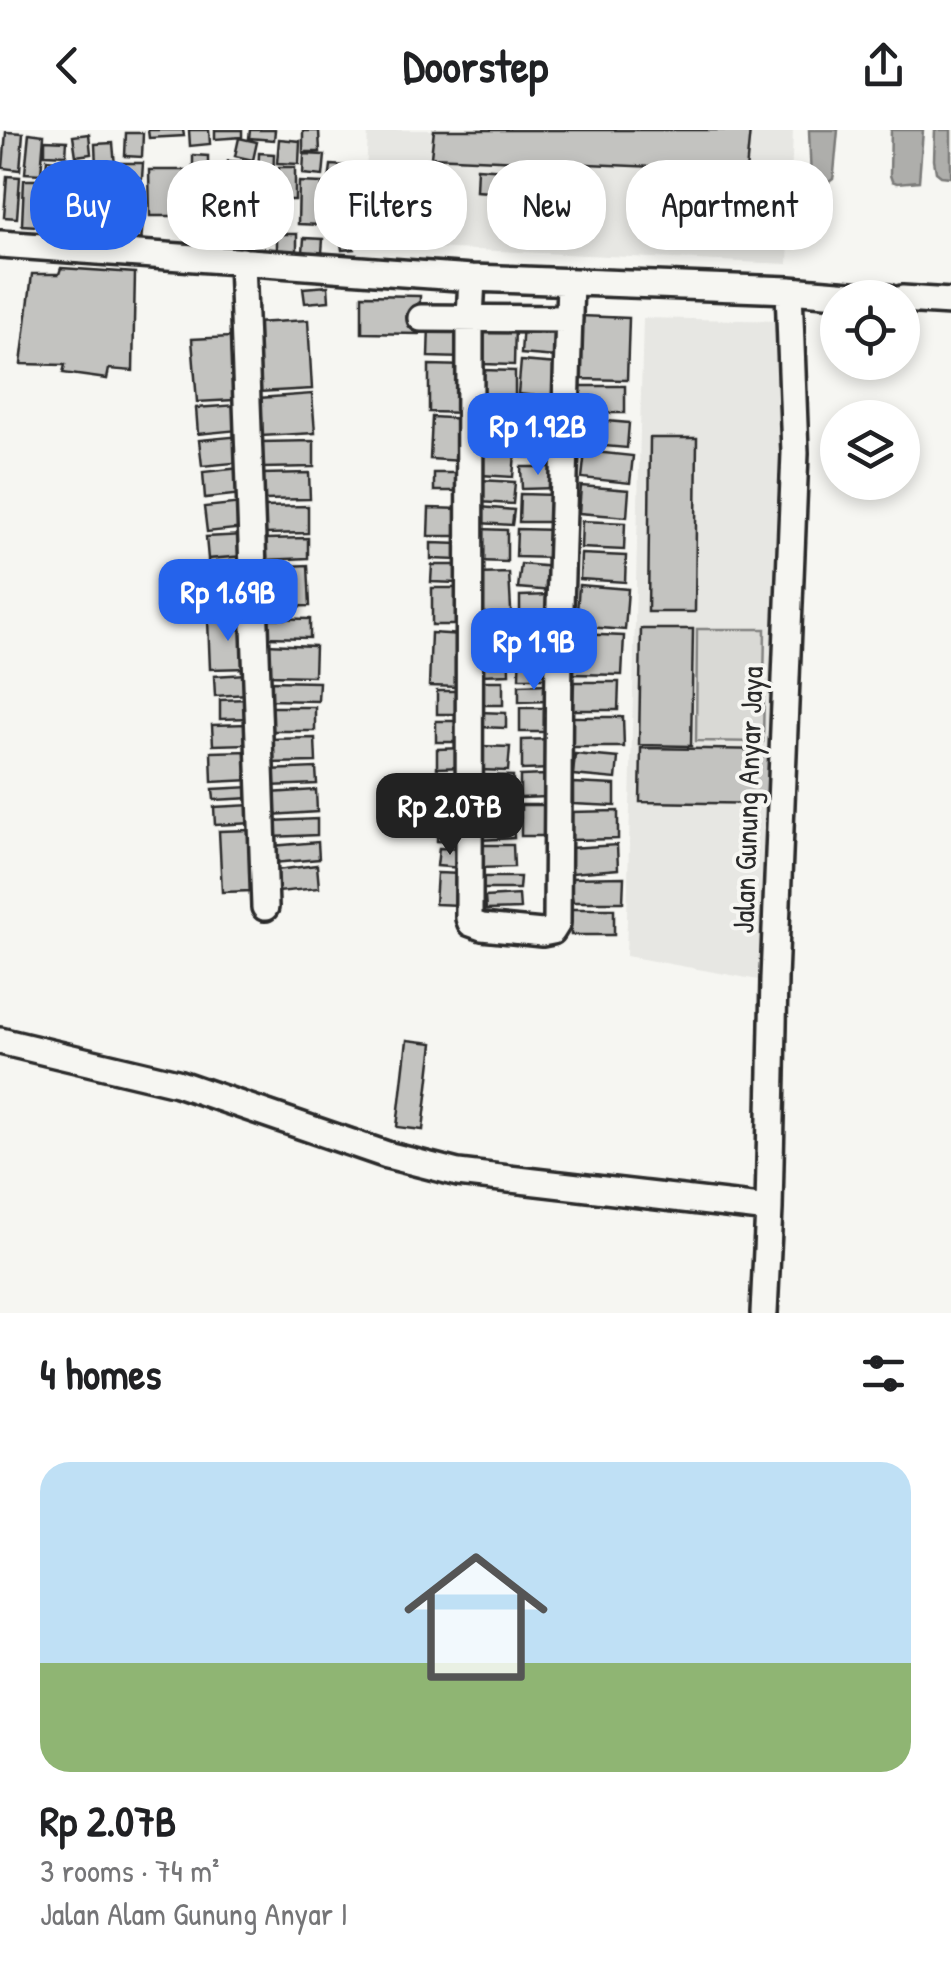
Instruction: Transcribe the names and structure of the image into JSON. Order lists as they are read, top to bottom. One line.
{"streets":{"street":["Jalan Gunung Anyar Jaya"]},"page":{"header":"Doorstep","chip":["Buy","Rent","Filters","New","Apartment"],"price":["Rp 1.92B","Rp 1.69B","Rp 1.9B","Rp 2.07B"],"heading":"4 homes","list":[{"name":"Rp 2.07B","note":"3 rooms · 74 m² · Jalan Alam Gunung Anyar I"}]}}
